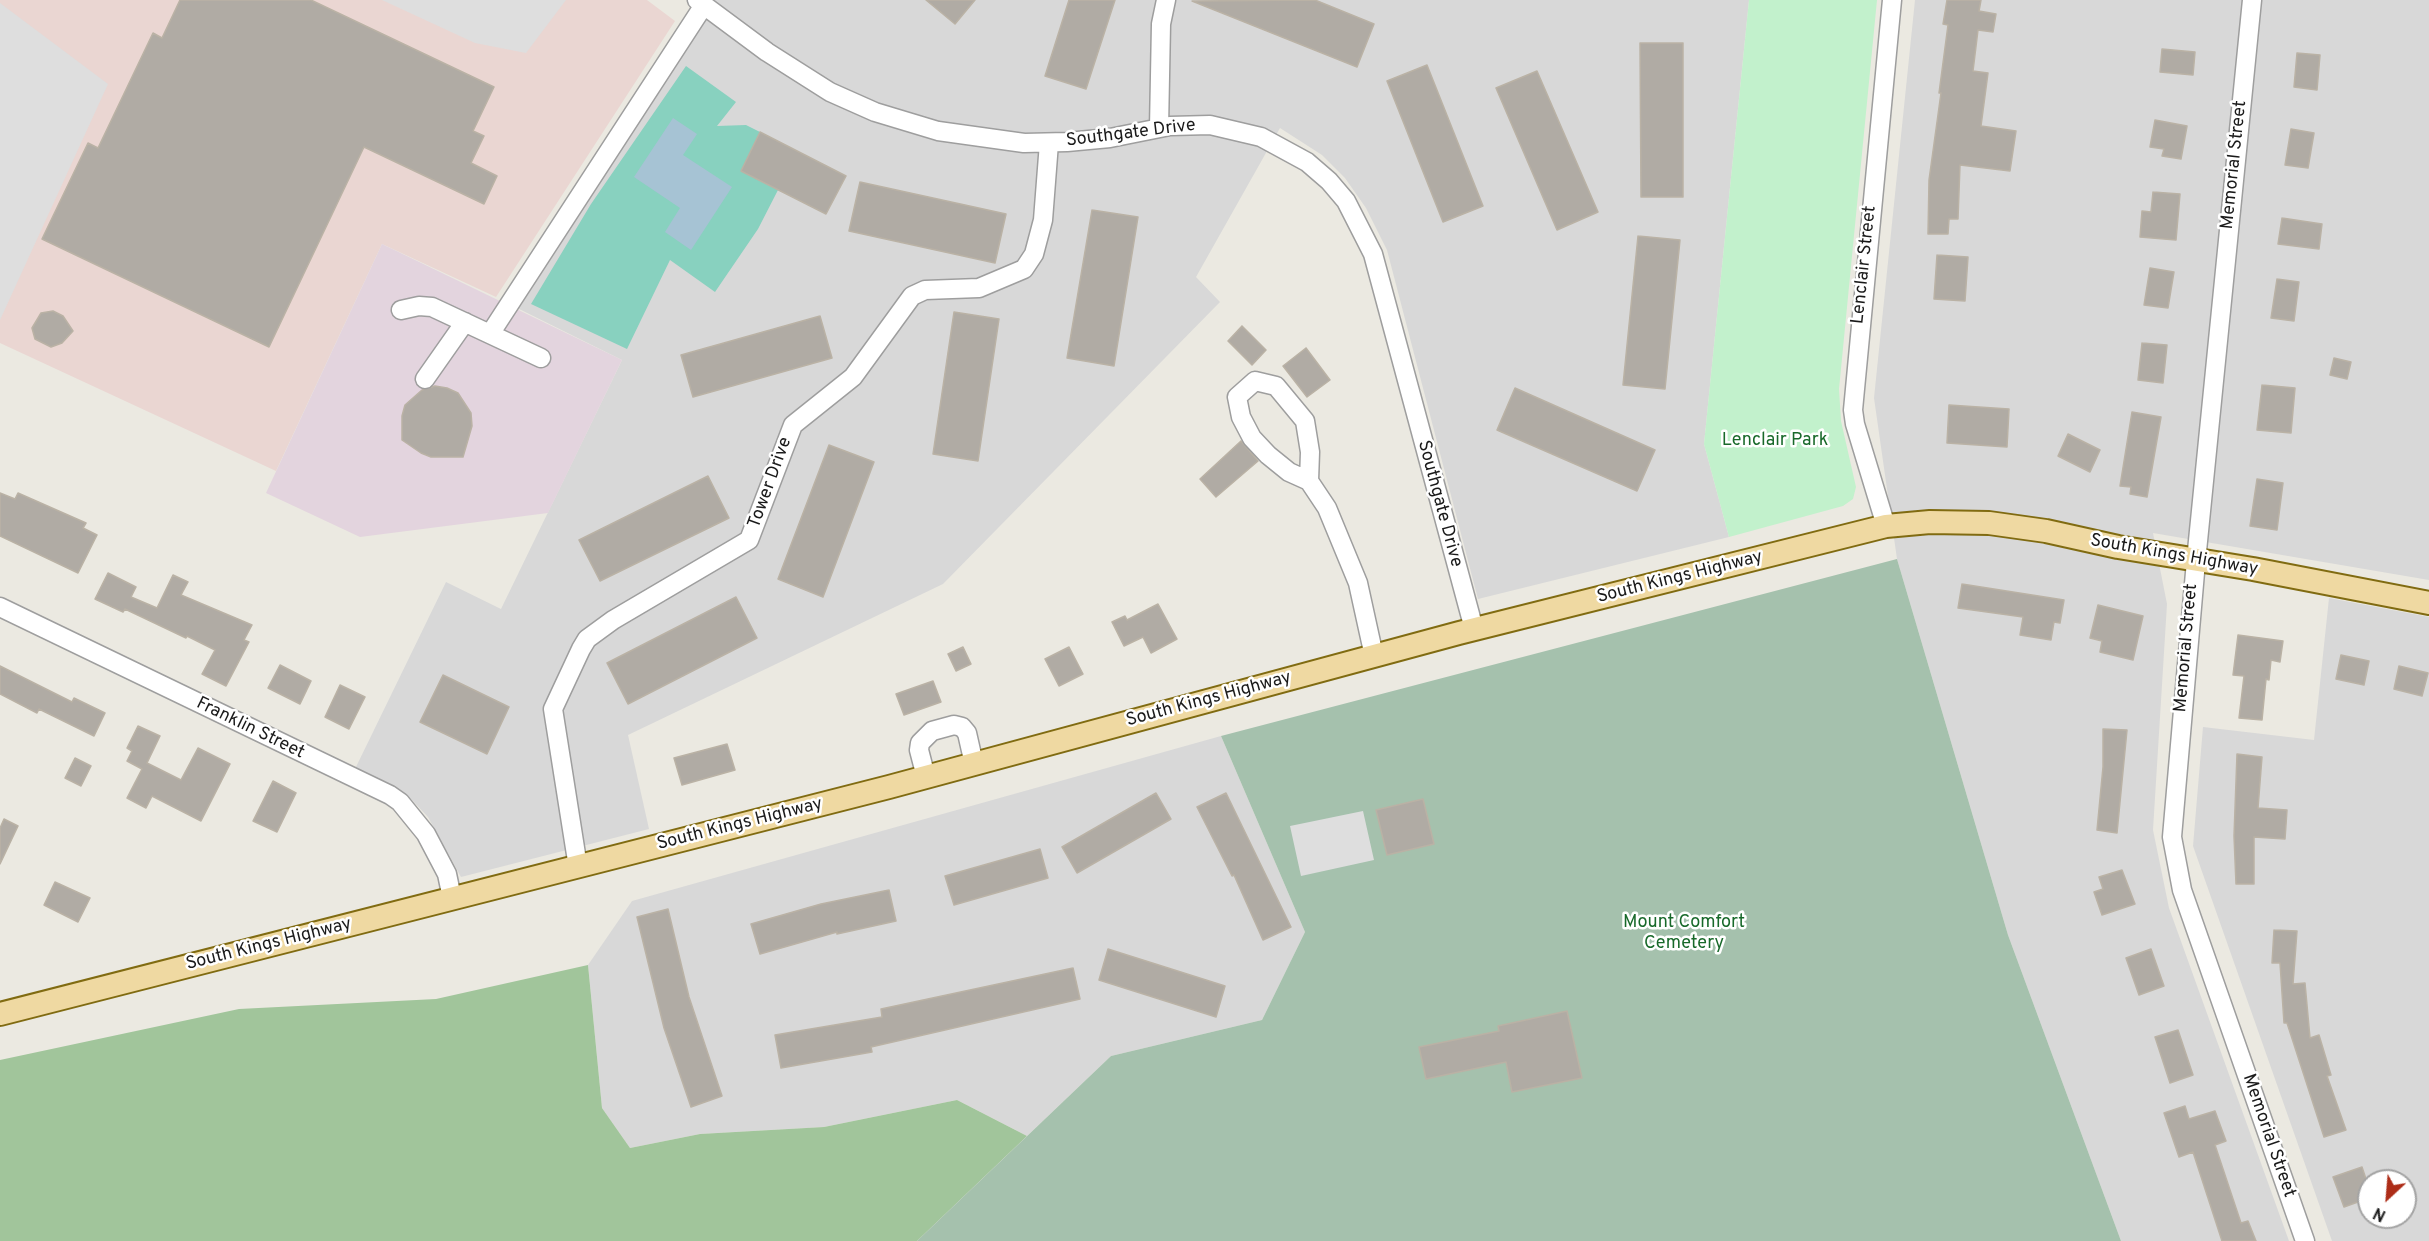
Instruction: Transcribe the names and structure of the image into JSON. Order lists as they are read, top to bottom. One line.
{"streets":{"main road":["South Kings Highway"],"street":["Southgate Drive","Memorial Street","Lenclair Street","Tower Drive","Franklin Street"]},"crossings":[["Southgate Drive","Tower Drive"],["Southgate Drive","South Kings Highway"],["Memorial Street","South Kings Highway"],["Lenclair Street","South Kings Highway"],["Tower Drive","South Kings Highway"],["South Kings Highway","Franklin Street"]],"parks":["Lenclair Park","Mount Comfort Cemetery"],"north":"bottom left"}
